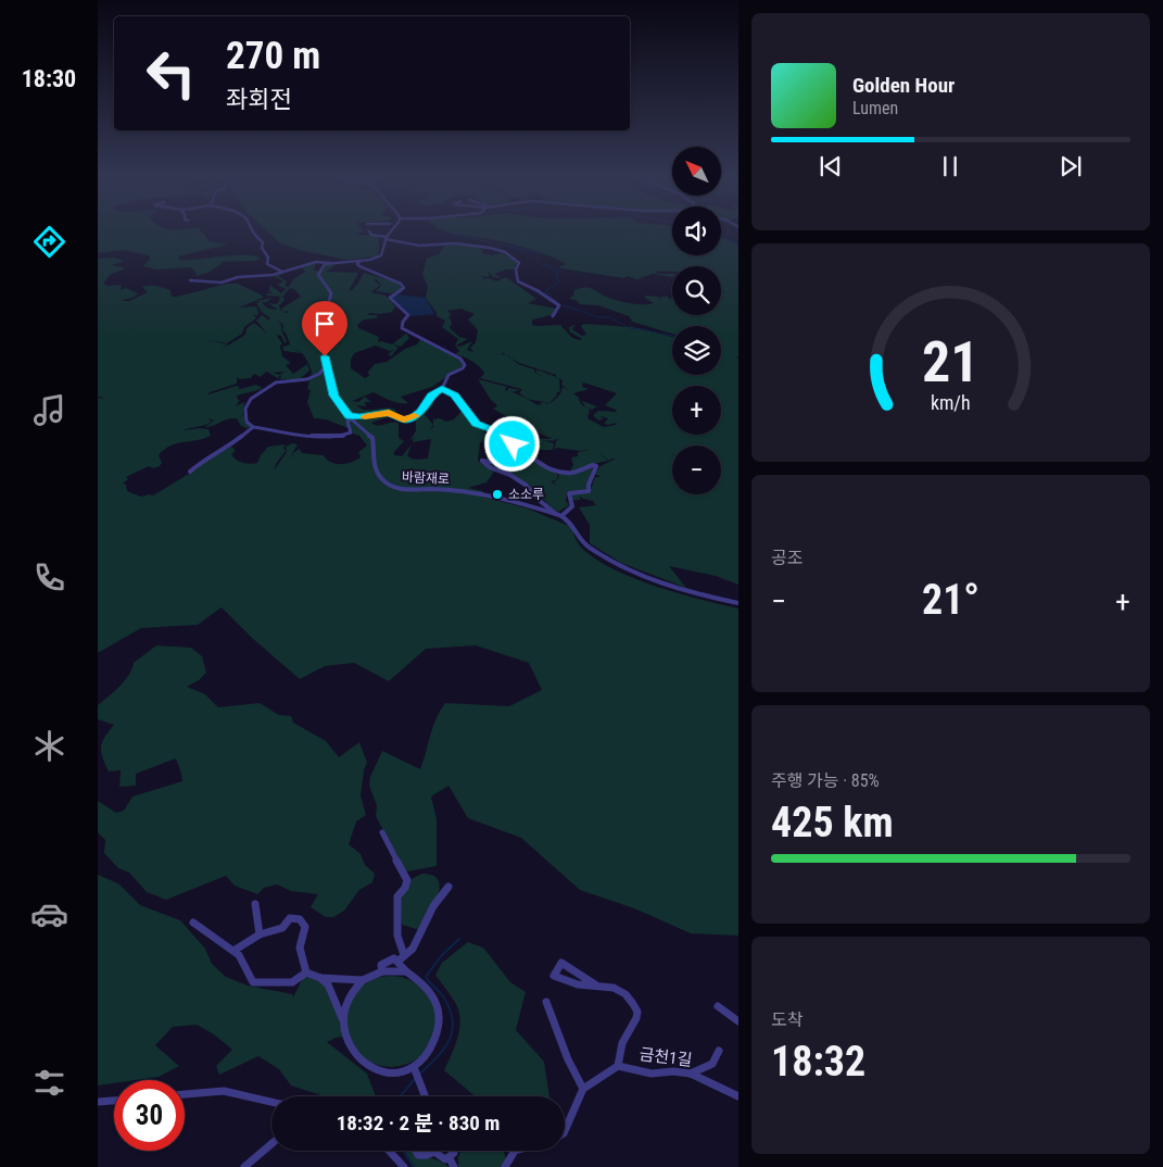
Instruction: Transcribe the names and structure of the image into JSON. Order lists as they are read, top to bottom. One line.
{"streets":{"street":["바람재로","금천1길"]},"places":["소소루"],"north":"top left","page":{"tabs":"18:30","turn":["270 m","좌회전"],"song":["Golden Hour","Lumen"],"map_buttons":["+","−"],"tile":["공조",["주행 가능 · 85%","425 km"],["도착","18:32"]],"heat":["−","21°","+"],"limit":"30","trip":"18:32 · 2 분 · 830 m","gauge":["21","km/h"]}}
